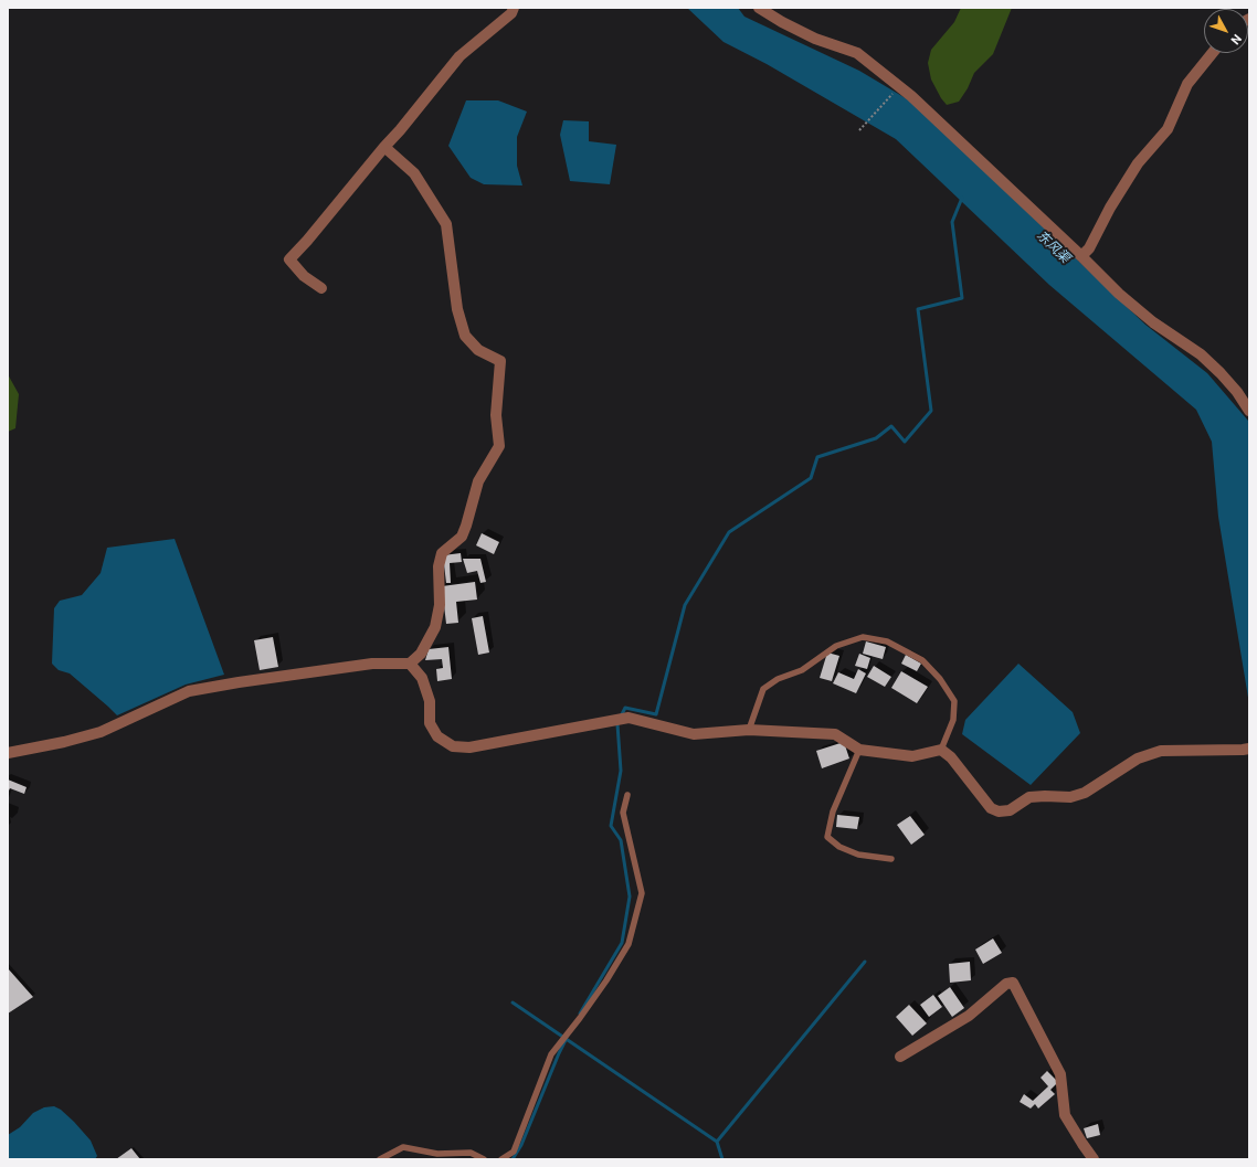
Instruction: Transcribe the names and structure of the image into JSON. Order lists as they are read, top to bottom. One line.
{"water":["东风渠"],"north":"bottom right"}
